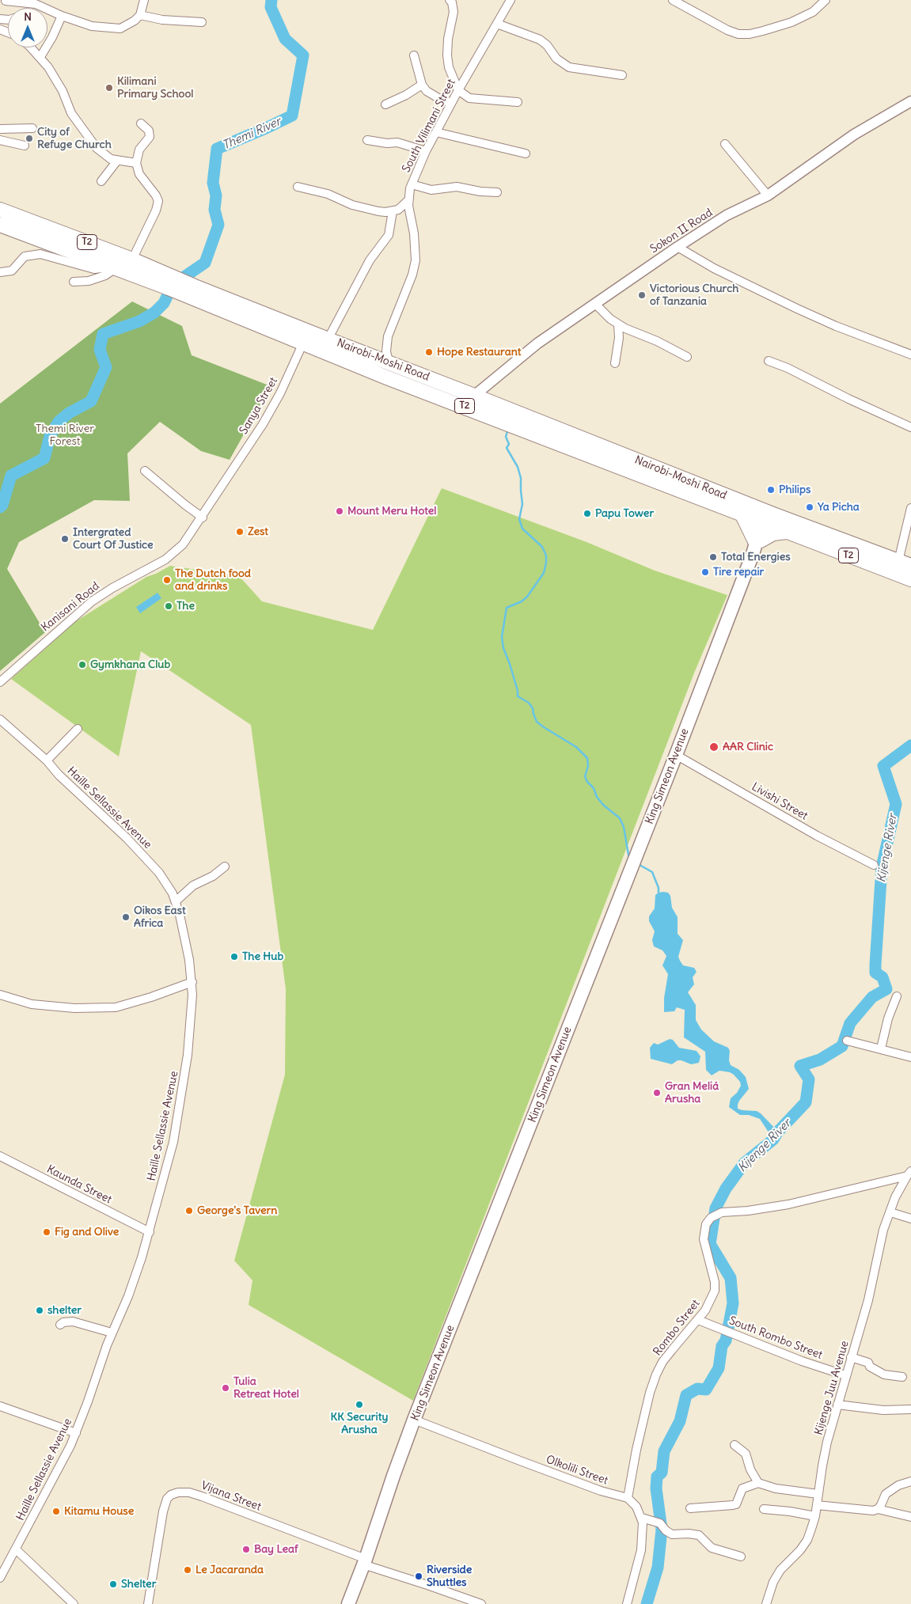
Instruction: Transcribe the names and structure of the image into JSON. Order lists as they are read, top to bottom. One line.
{"streets":{"highway":["T2","Nairobi-Moshi Road"],"main road":["King Simeon Avenue"],"street":["South Vilimani Street","Sokon II Road","Sanya Street","Kanisani Road","Livishi Street","Haille Sellassie Avenue","Kaunda Street","Rombo Street","South Rombo Street","Kijenge Juu Avenue","Olkolili Street","Vijana Street"]},"crossings":[["South Vilimani Street","Nairobi-Moshi Road"],["Sokon II Road","Nairobi-Moshi Road"],["T2","Nairobi-Moshi Road"],["T2","King Simeon Avenue"],["Nairobi-Moshi Road","Sanya Street"],["Nairobi-Moshi Road","King Simeon Avenue"],["Sanya Street","Kanisani Road"],["King Simeon Avenue","Livishi Street"],["King Simeon Avenue","Olkolili Street"],["King Simeon Avenue","Vijana Street"],["Haille Sellassie Avenue","Kaunda Street"],["Rombo Street","South Rombo Street"],["Rombo Street","Kijenge Juu Avenue"],["Rombo Street","Olkolili Street"],["South Rombo Street","Kijenge Juu Avenue"]],"water":["Themi River","Kijenge River"],"parks":["Themi River Forest"],"places":["Kilimani Primary School","City of Refuge Church","Victorious Church of Tanzania","Hope Restaurant","Philips","Ya Picha","Mount Meru Hotel","Papu Tower","Zest","Intergrated Court Of Justice","Total Energies","Tire repair","The Dutch food and drinks","The","Gymkhana Club","AAR Clinic","Oikos East Africa","The Hub","Gran Meliá Arusha","George's Tavern","Fig and Olive","shelter","Tulia Retreat Hotel","KK Security Arusha","Kitamu House","Bay Leaf","Le Jacaranda","Riverside Shuttles","Shelter"],"north":"top"}
